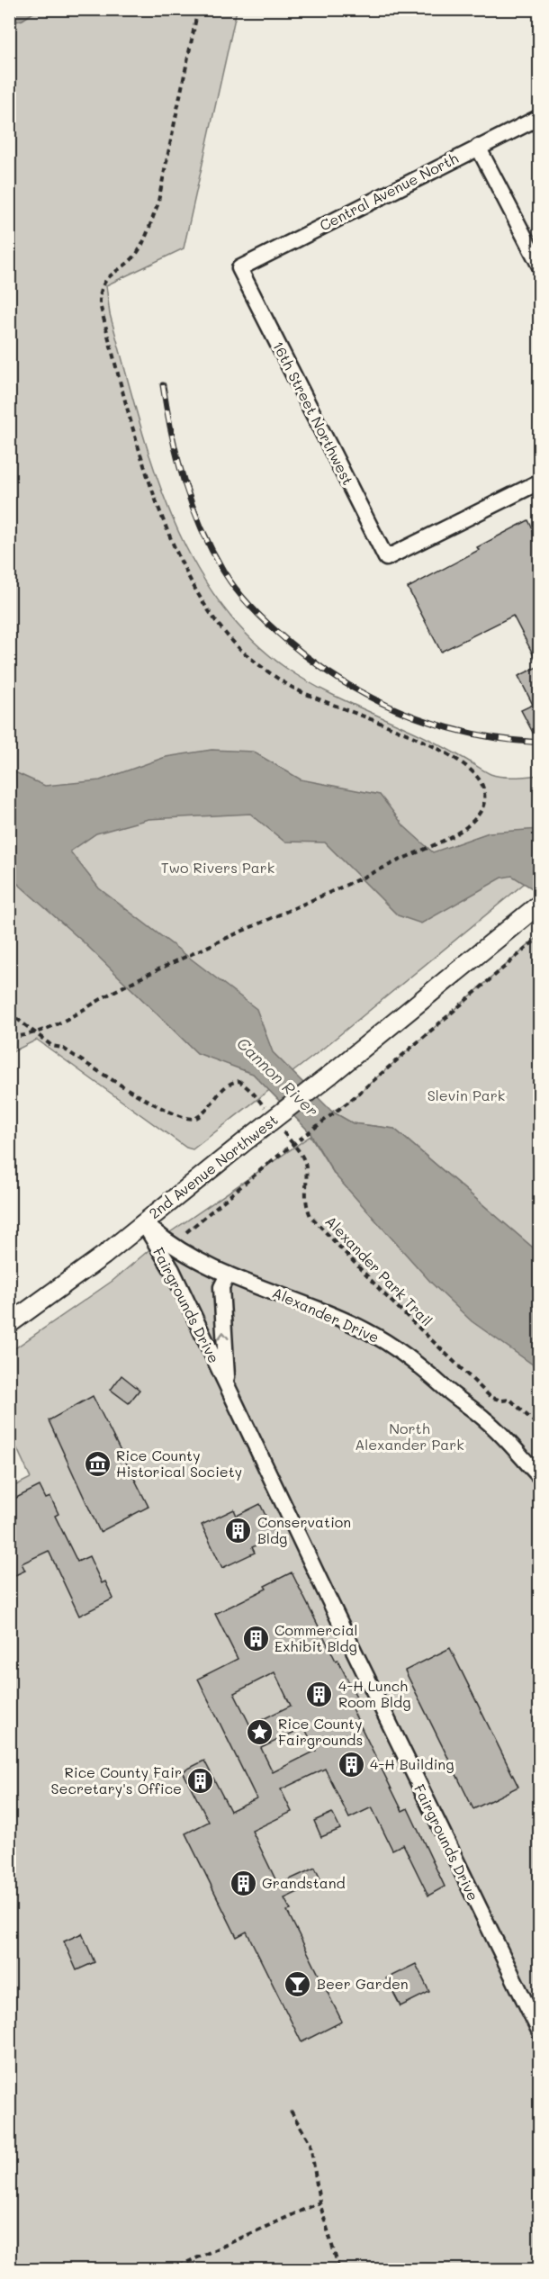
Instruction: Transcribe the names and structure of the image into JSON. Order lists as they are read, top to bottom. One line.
{"streets":{"street":["Central Avenue North","16th Street Northwest","2nd Avenue Northwest","Fairgrounds Drive","Alexander Drive"],"path":["Alexander Park Trail"]},"crossings":[["Central Avenue North","16th Street Northwest"],["2nd Avenue Northwest","Fairgrounds Drive"],["2nd Avenue Northwest","Alexander Drive"],["Fairgrounds Drive","Alexander Drive"]],"water":["Cannon River"],"parks":["Two Rivers Park","Slevin Park","North Alexander Park"],"places":{"museum":["Rice County Historical Society"],"building":["Conservation Bldg","Commercial Exhibit Bldg","4-H Lunch Room Bldg","4-H Building","Rice County Fair Secretary's Office","Grandstand"],"place":["Rice County Fairgrounds"],"bar":["Beer Garden"]}}
